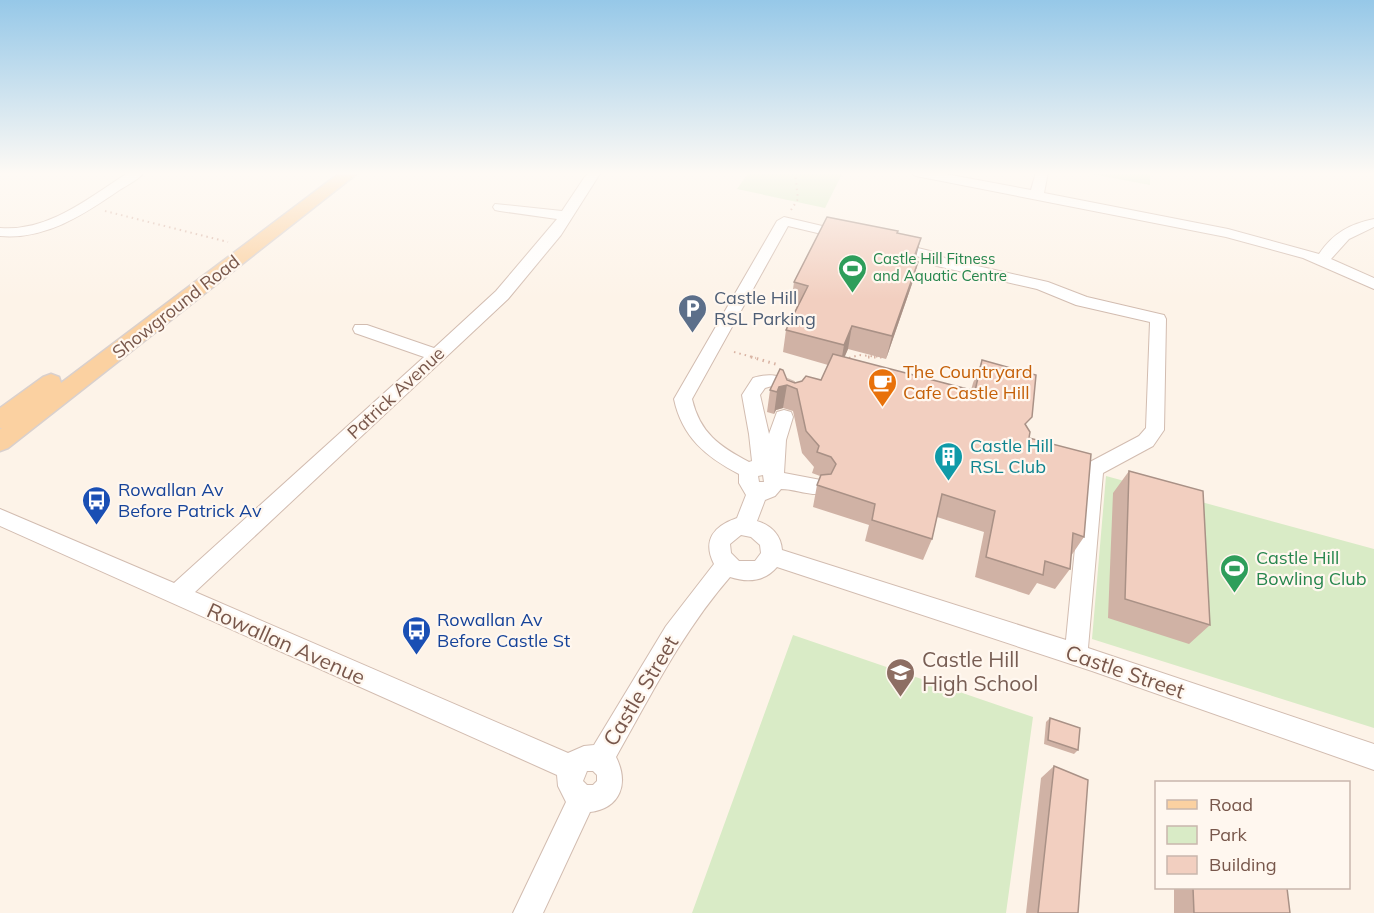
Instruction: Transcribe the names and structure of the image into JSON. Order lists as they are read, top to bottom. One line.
{"streets":{"main road":["Showground Road"],"street":["Patrick Avenue","Rowallan Avenue","Castle Street"]},"crossings":[["Patrick Avenue","Rowallan Avenue"],["Rowallan Avenue","Castle Street"]],"places":{"sports":["Castle Hill Fitness and Aquatic Centre","Castle Hill Bowling Club"],"parking":["Castle Hill RSL Parking"],"cafe":["The Countryard Cafe Castle Hill"],"building":["Castle Hill RSL Club"],"bus stop":["Rowallan Av Before Patrick Av","Rowallan Av Before Castle St"],"school or university":["Castle Hill High School"]},"legend":["Road","Park","Building"]}
